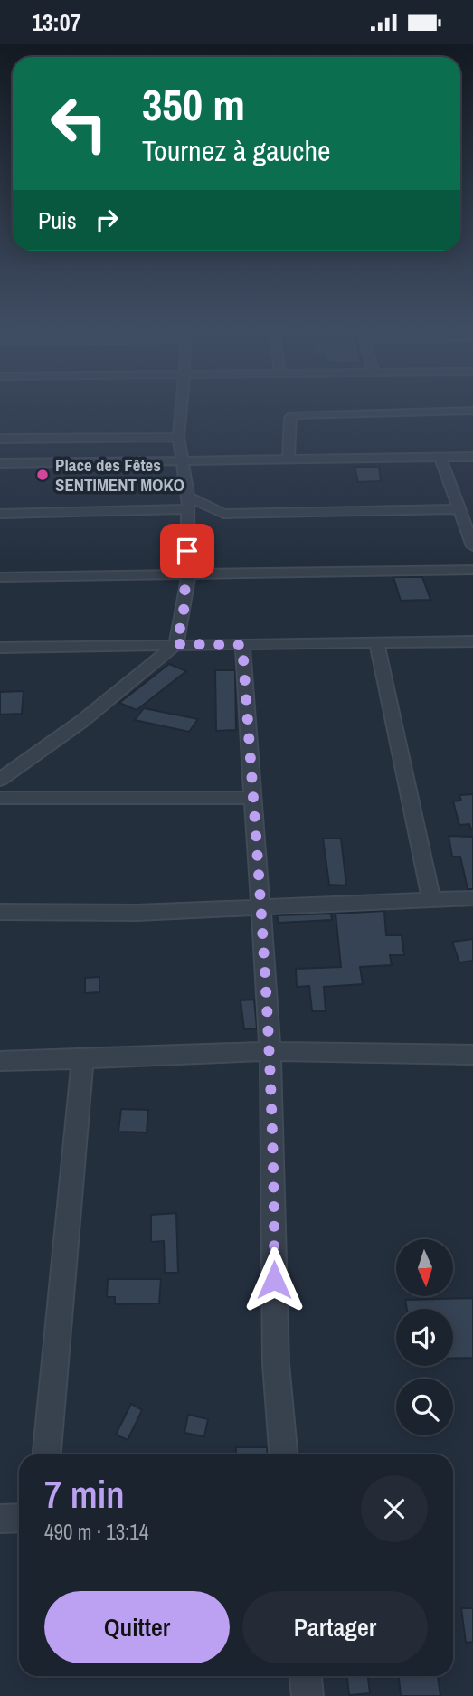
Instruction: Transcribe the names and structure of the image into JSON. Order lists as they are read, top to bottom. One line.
{"places":["Place des Fêtes SENTIMENT MOKO"],"north":"bottom","page":{"status":"13:07","turn":["350 m","Tournez à gauche"],"then":"Puis","heading":["7 min","490 m · 13:14"],"buttons":["Quitter","Partager"]}}
